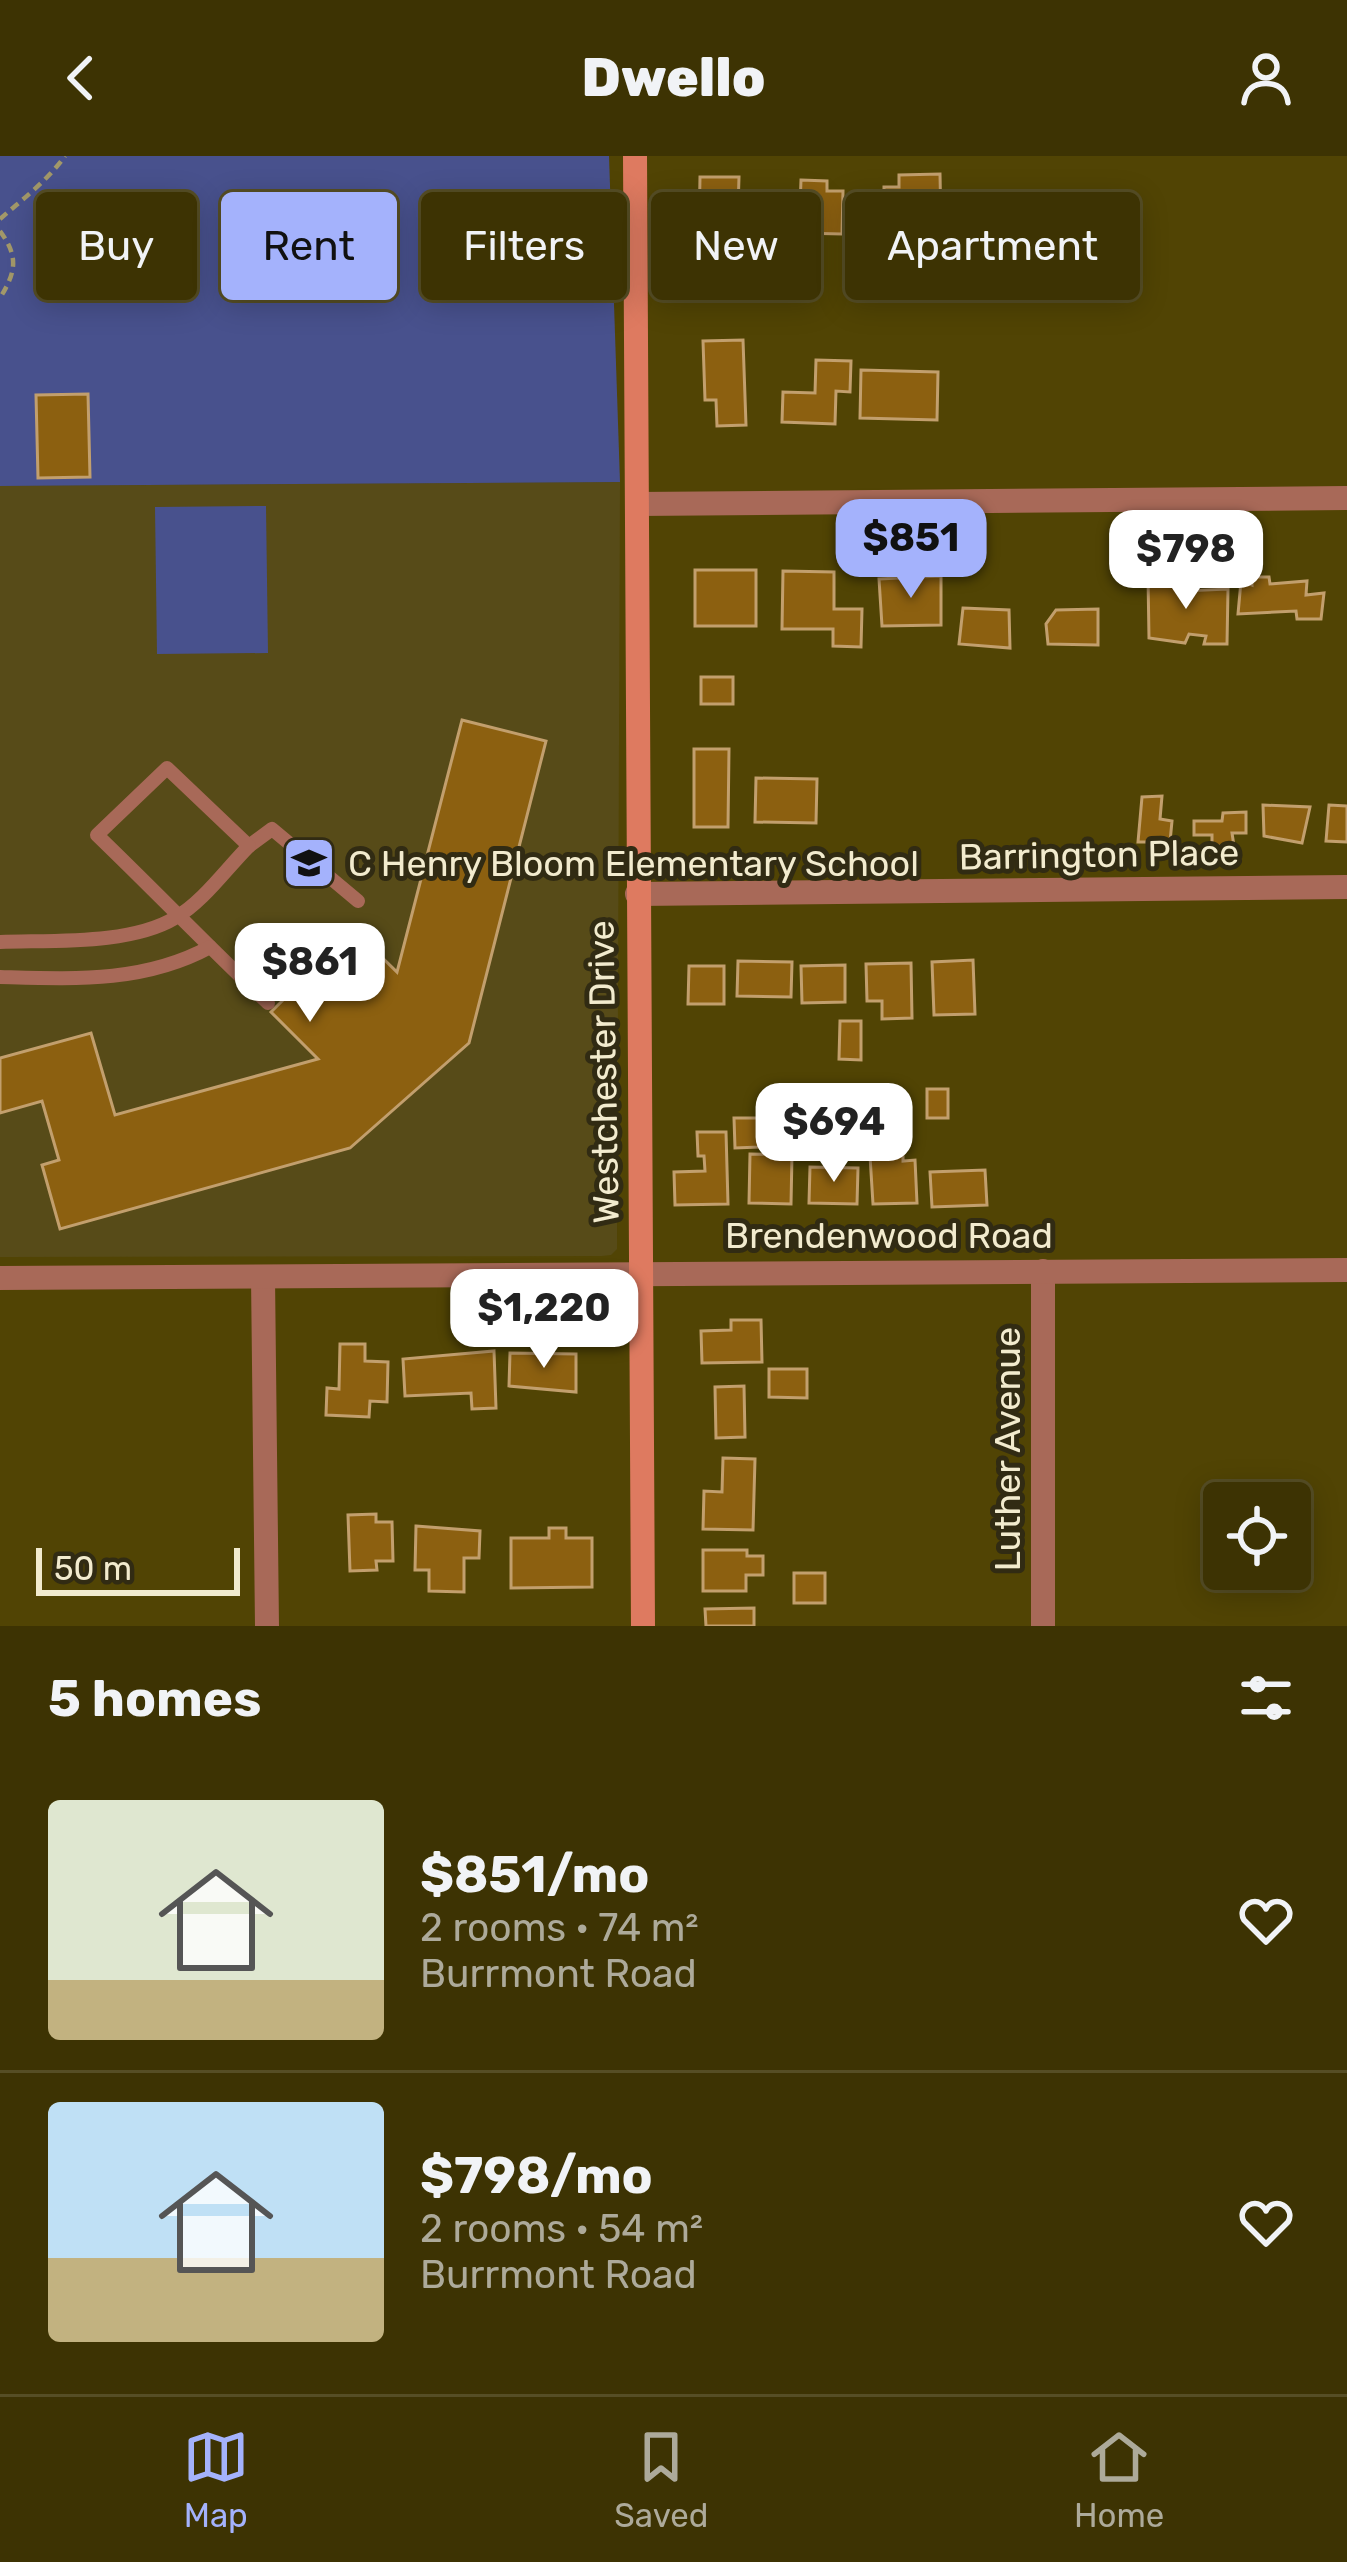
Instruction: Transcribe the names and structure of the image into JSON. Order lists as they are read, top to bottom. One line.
{"streets":{"street":["Barrington Place","Westchester Drive","Brendenwood Road","Luther Avenue"]},"crossings":[["Barrington Place","Westchester Drive"],["Westchester Drive","Brendenwood Road"],["Brendenwood Road","Luther Avenue"]],"places":{"school or university":["C Henry Bloom Elementary School"]},"scale_bar":"50 m","page":{"header":"Dwello","chip":["Buy","Rent","Filters","New","Apartment"],"price":["$851","$798","$861","$694","$1,220"],"scale":"50 m","heading":"5 homes","list":[{"name":"$851/mo","note":"2 rooms · 74 m² · Burrmont Road"},{"name":"$798/mo","note":"2 rooms · 54 m² · Burrmont Road"}],"tabs":["Map","Saved","Home"]}}
